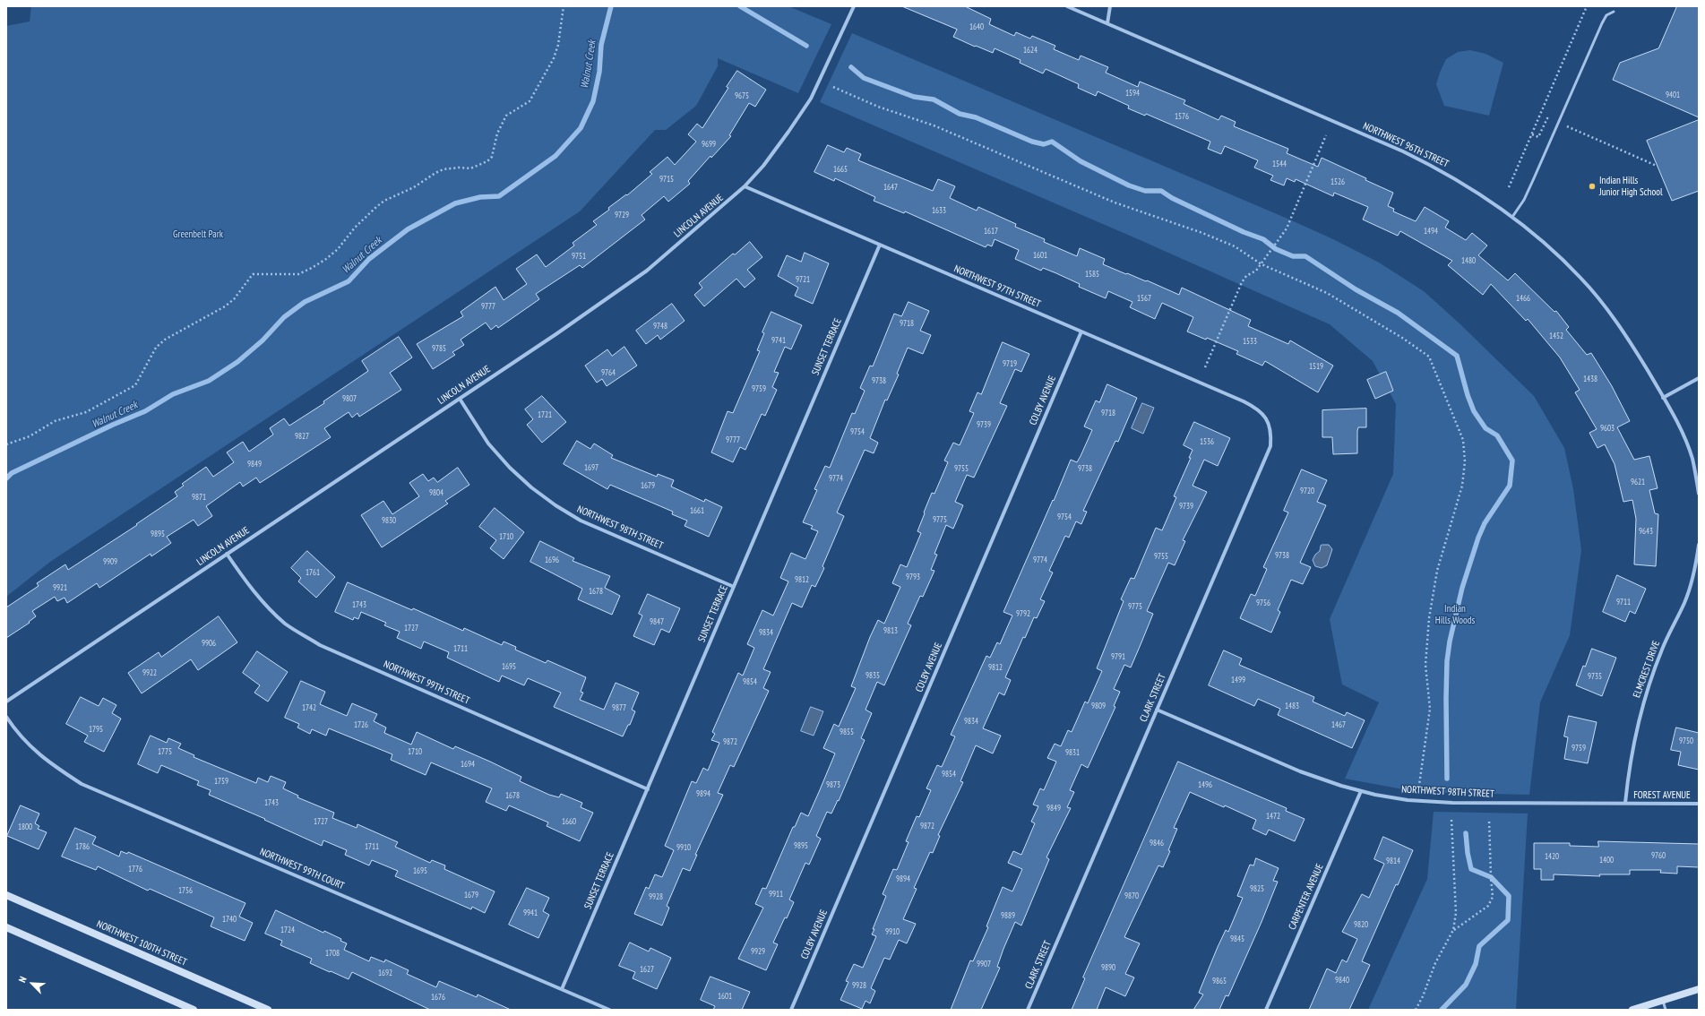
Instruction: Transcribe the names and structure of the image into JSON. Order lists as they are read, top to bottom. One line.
{"streets":{"main road":["NORTHWEST 100TH STREET"],"street":["NORTHWEST 96TH STREET","LINCOLN AVENUE","NORTHWEST 97TH STREET","SUNSET TERRACE","COLBY AVENUE","NORTHWEST 98TH STREET","ELMCREST DRIVE","NORTHWEST 99TH STREET","CLARK STREET","FOREST AVENUE","NORTHWEST 99TH COURT","CARPENTER AVENUE"]},"crossings":[["LINCOLN AVENUE","NORTHWEST 97TH STREET"],["LINCOLN AVENUE","NORTHWEST 98TH STREET"],["LINCOLN AVENUE","NORTHWEST 99TH STREET"],["NORTHWEST 97TH STREET","SUNSET TERRACE"],["NORTHWEST 97TH STREET","COLBY AVENUE"],["NORTHWEST 97TH STREET","CLARK STREET"],["SUNSET TERRACE","NORTHWEST 98TH STREET"],["SUNSET TERRACE","NORTHWEST 99TH STREET"],["SUNSET TERRACE","NORTHWEST 99TH COURT"],["NORTHWEST 98TH STREET","ELMCREST DRIVE"],["NORTHWEST 98TH STREET","CLARK STREET"],["NORTHWEST 98TH STREET","FOREST AVENUE"],["NORTHWEST 98TH STREET","CARPENTER AVENUE"],["ELMCREST DRIVE","FOREST AVENUE"]],"water":["Walnut Creek"],"parks":["Greenbelt Park","Indian Hills Woods"],"places":["Indian Hills Junior High School"],"house_numbers":["1640","1624","1594","9401","9675","1576","9699","1544","1665","9715","1526","1647","1633","9729","1617","1494","1601","9751","1480","1585","9721","1567","1466","9777","9718","9748","1452","9741","1533","9785","9719","1519","9764","1438","9738","9759","9807","9718","1721","9739","9603","9754","9827","9777","1536","9849","1697","9755","9738","9774","9621","1679","9720","9804","9871","9739","1661","9754","9775","9830","9643","9895","1710","9738","9755","1696","9774","9909","1761","9793","9812","9921","1678","9711","9756","1743","9775","9792","9847","1727","9813","9834","9906","1711","9791","1695","9812","9922","9835","9735","1499","9854","9809","1483","1742","9877","9834","1726","1467","1795","9855","9750","9872","9759","1775","1710","9831","1694","9854","1759","9873","1496","9894","1678","1743","9849","1472","1727","1660","9872","1800","9846","9895","1786","1711","9910","9760","1420","1400","9814","1776","1695","9894","9825","1756","9911","1679","9870","9928","9941","9889","1740","9820","1724","9910","9845","9929","1708","9907","9890","1627","1692","9840","9865","9928","1601","1676"],"north":"top left"}
